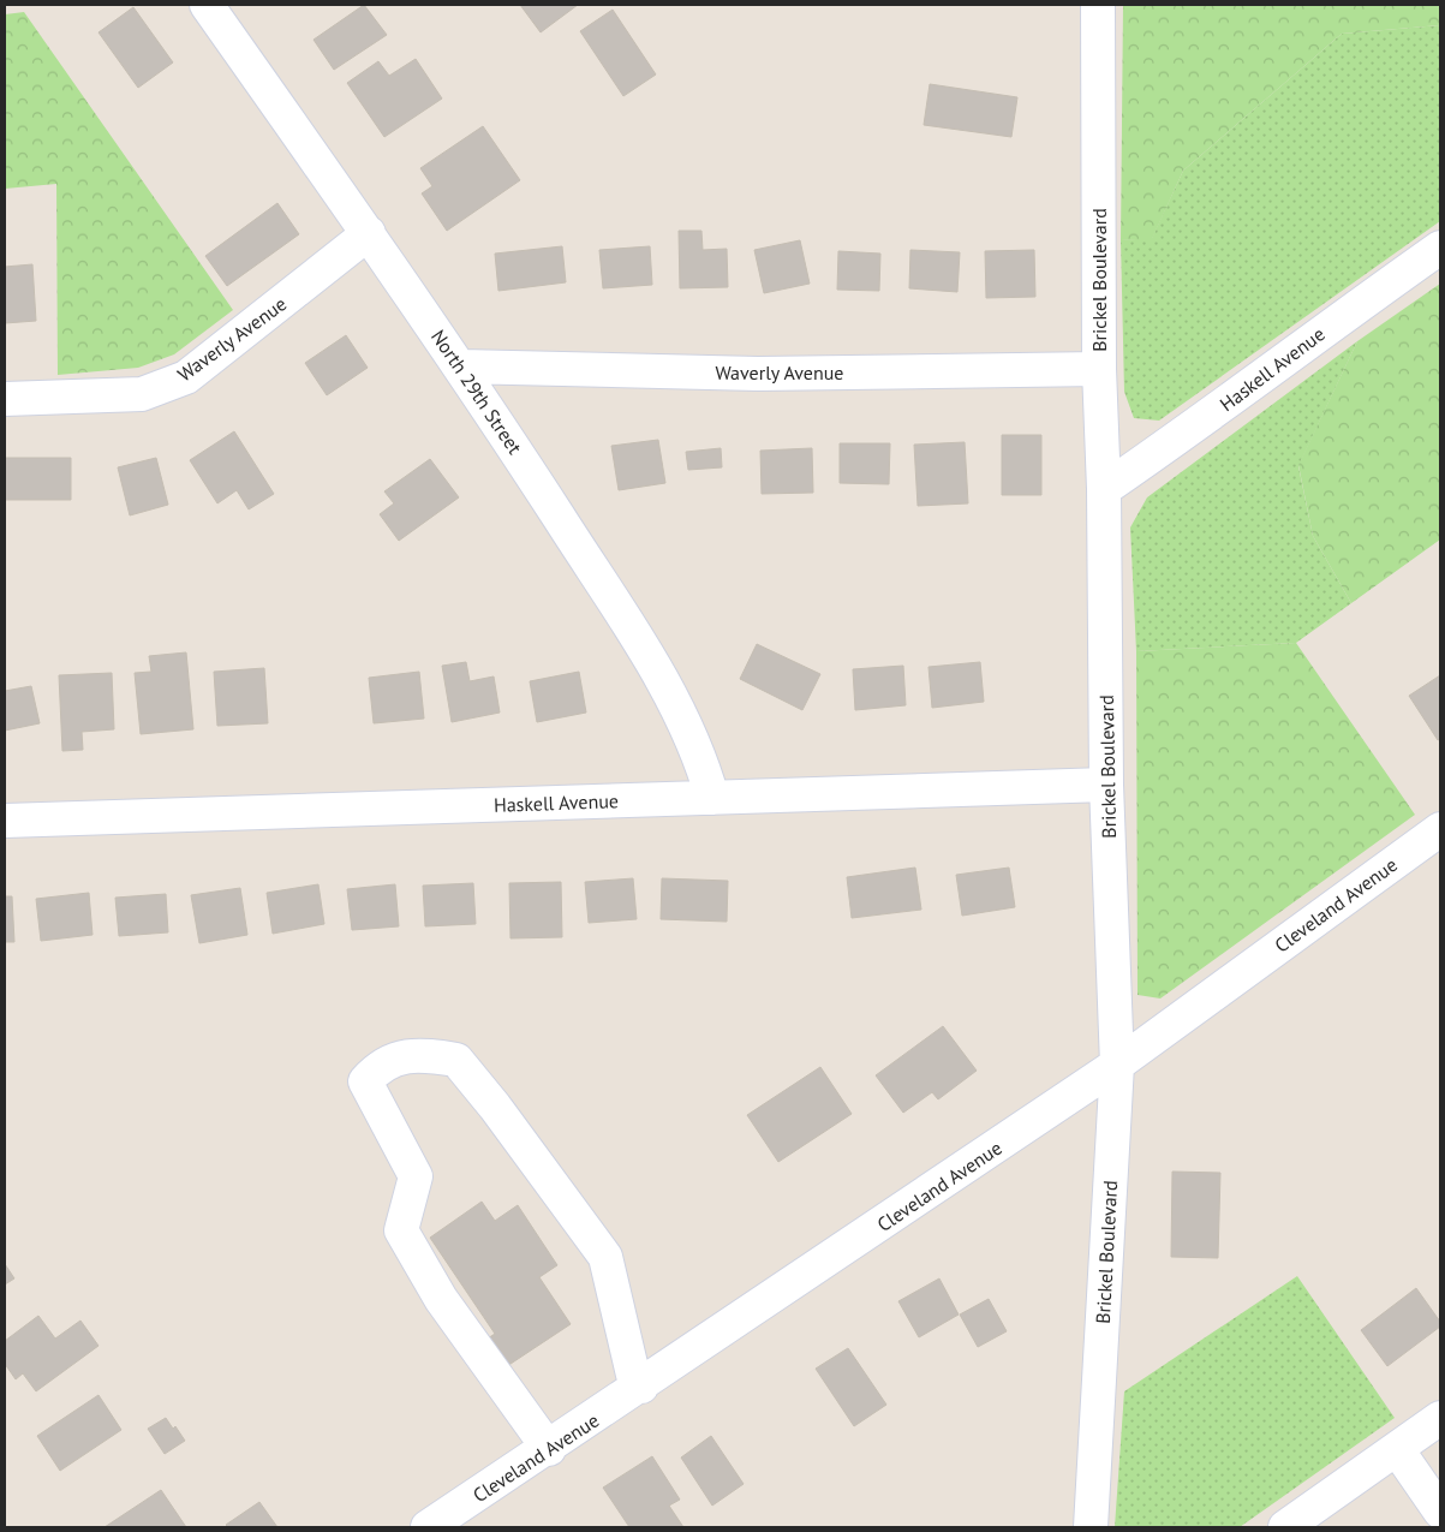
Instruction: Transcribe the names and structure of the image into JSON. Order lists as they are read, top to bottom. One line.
{"streets":{"street":["Brickel Boulevard","Waverly Avenue","Haskell Avenue","North 29th Street","Cleveland Avenue"]},"crossings":[["Brickel Boulevard","Waverly Avenue"],["Brickel Boulevard","Haskell Avenue"],["Brickel Boulevard","Cleveland Avenue"],["Waverly Avenue","North 29th Street"],["Haskell Avenue","North 29th Street"]]}
